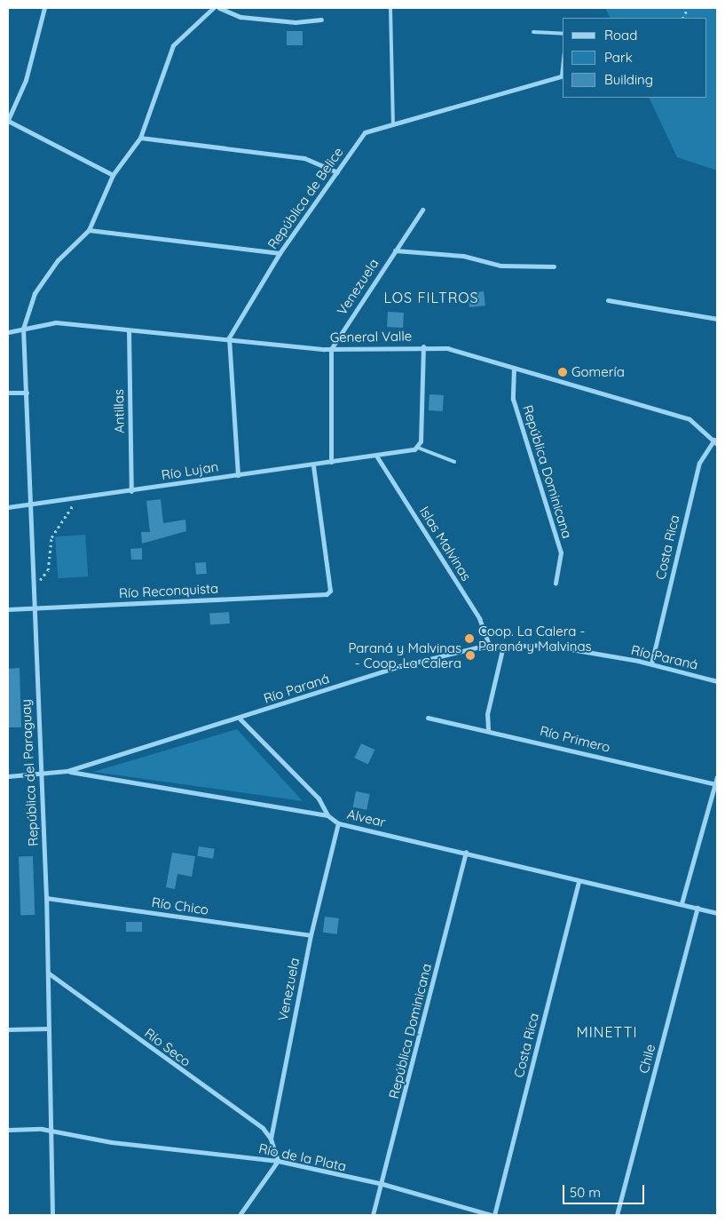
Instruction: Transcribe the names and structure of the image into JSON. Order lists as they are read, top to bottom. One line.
{"streets":{"street":["República de Belice","Venezuela","General Valle","Antillas","Río Lujan","República Dominicana","Islas Malvinas","Costa Rica","Río Reconquista","Río Paraná","Río Primero","República del Paraguay","Alvear","Río Chico","Río Seco","Chile","Río de la Plata"]},"crossings":[["República de Belice","General Valle"],["Venezuela","General Valle"],["Venezuela","Alvear"],["Venezuela","Río Chico"],["Venezuela","Río Seco"],["Venezuela","Río de la Plata"],["General Valle","Antillas"],["General Valle","República Dominicana"],["General Valle","Costa Rica"],["General Valle","República del Paraguay"],["Antillas","Río Lujan"],["Río Lujan","Islas Malvinas"],["Río Lujan","Río Reconquista"],["Río Lujan","República del Paraguay"],["República Dominicana","Alvear"],["República Dominicana","Río de la Plata"],["Islas Malvinas","Río Paraná"],["Costa Rica","Río Paraná"],["Costa Rica","Alvear"],["Costa Rica","Río de la Plata"],["Río Reconquista","República del Paraguay"],["Río Paraná","Alvear"],["República del Paraguay","Alvear"],["República del Paraguay","Río Chico"],["República del Paraguay","Río Seco"],["República del Paraguay","Río de la Plata"],["Alvear","Chile"]],"districts":["LOS FILTROS","MINETTI"],"places":["Gomería","Coop. La Calera - Paraná y Malvinas","Paraná y Malvinas - Coop. La Calera"],"legend":["Road","Park","Building"],"scale_bar":"50 m"}
